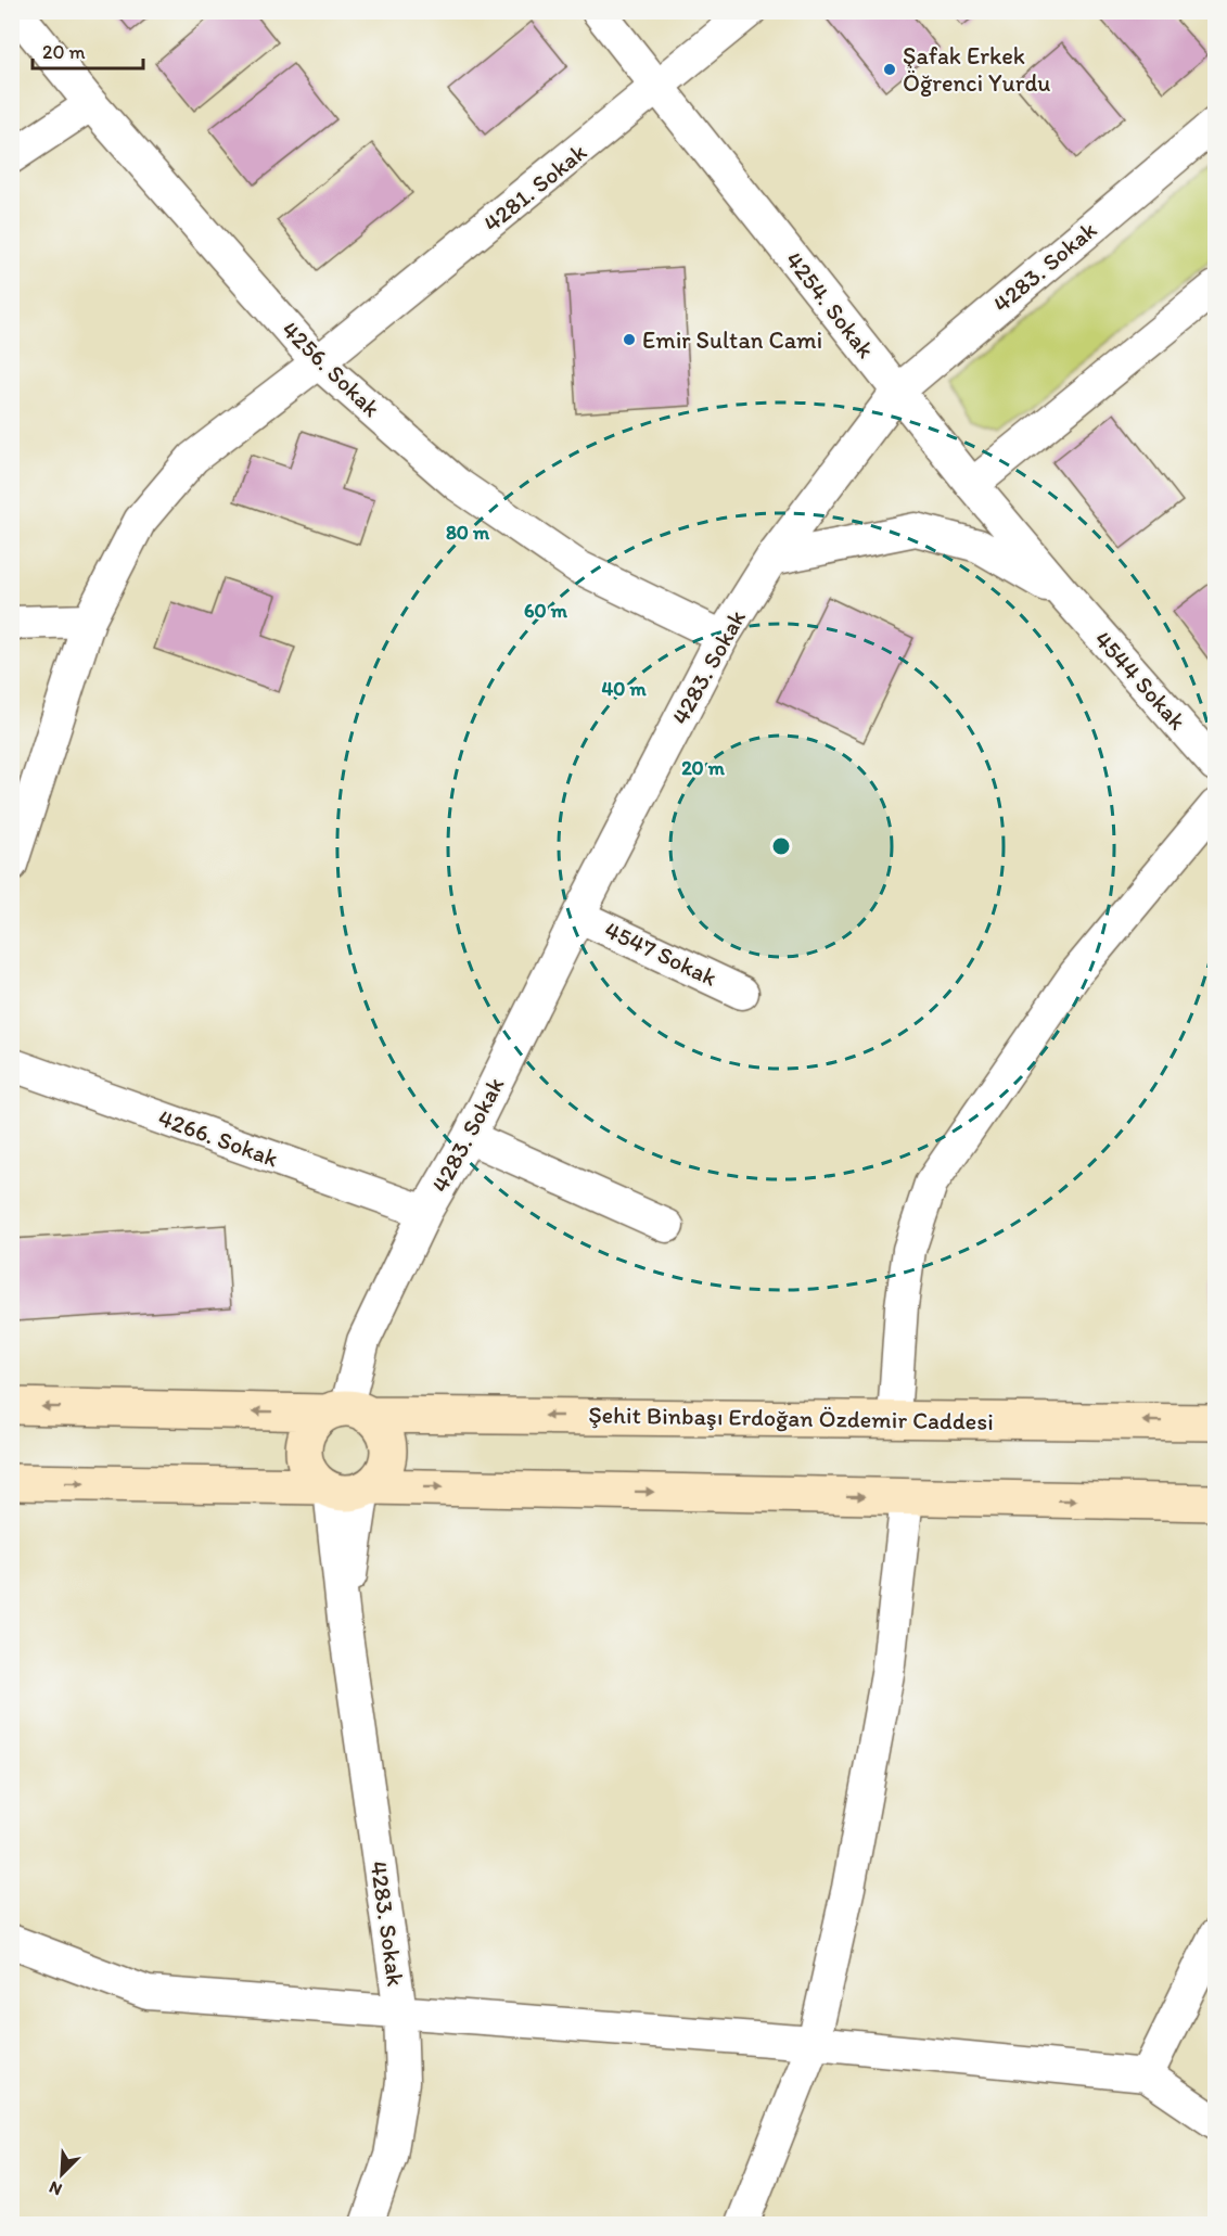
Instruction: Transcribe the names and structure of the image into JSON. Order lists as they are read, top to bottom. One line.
{"streets":{"main road":["Şehit Binbaşı Erdoğan Özdemir Caddesi"],"street":["4281. Sokak","4283. Sokak","4254. Sokak","4256. Sokak","4544 Sokak","4547 Sokak","4266. Sokak"]},"crossings":[["4281. Sokak","4254. Sokak"],["4281. Sokak","4256. Sokak"],["4283. Sokak","4254. Sokak"],["4283. Sokak","4256. Sokak"],["4283. Sokak","4547 Sokak"],["4283. Sokak","4266. Sokak"],["4283. Sokak","Şehit Binbaşı Erdoğan Özdemir Caddesi"],["4254. Sokak","4544 Sokak"]],"places":["Şafak Erkek Öğrenci Yurdu","Emir Sultan Cami"],"scale_bar":"20 m","north":"bottom left","rings":["80 m","60 m","40 m","20 m"]}
